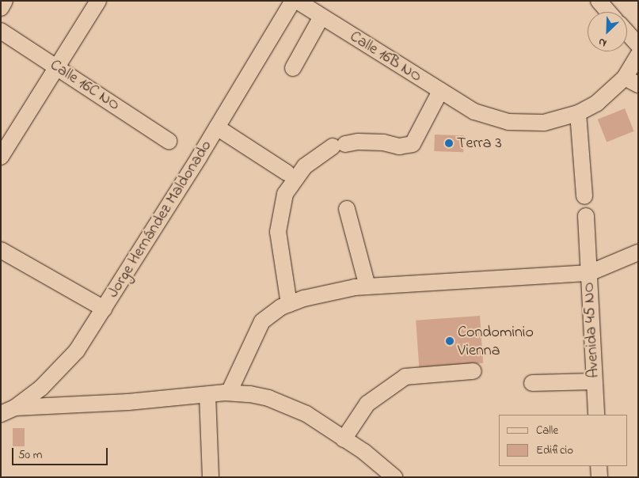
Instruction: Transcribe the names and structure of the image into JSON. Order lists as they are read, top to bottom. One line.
{"streets":{"street":["Calle 16B NO","Calle 16C NO","Jorge Hernández Maldonado","Avenida 45 NO"]},"places":["Terra 3","Condominio Vienna"],"legend":["Calle","Edificio"],"scale_bar":"50 m","north":"bottom left"}
